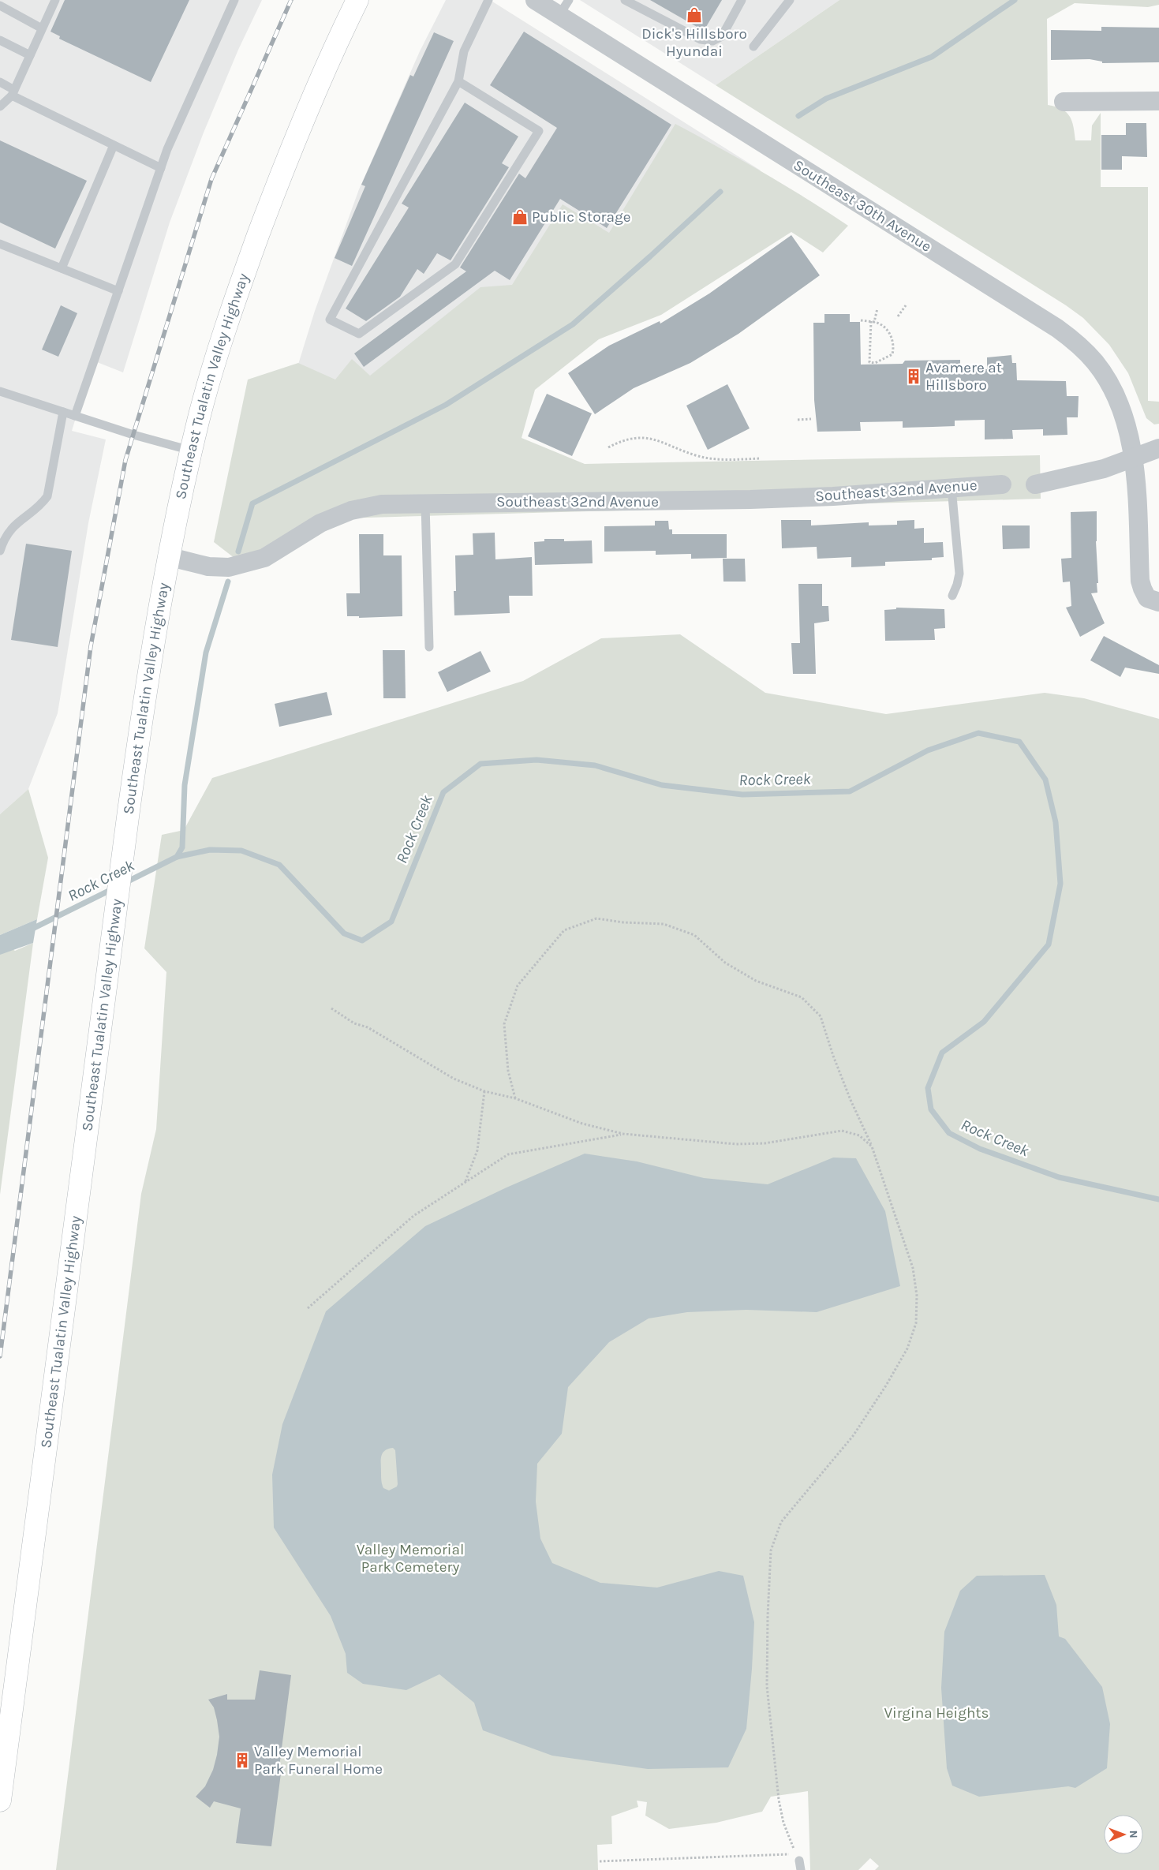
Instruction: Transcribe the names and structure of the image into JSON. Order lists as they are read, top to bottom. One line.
{"streets":{"main road":["Southeast Tualatin Valley Highway"],"street":["Southeast 30th Avenue","Southeast 32nd Avenue"]},"crossings":[["Southeast Tualatin Valley Highway","Southeast 32nd Avenue"]],"water":["Rock Creek"],"parks":["Valley Memorial Park Cemetery","Virgina Heights"],"places":{"shop":["Dick's Hillsboro Hyundai","Public Storage"],"building":["Avamere at Hillsboro","Valley Memorial Park Funeral Home"]},"north":"right"}
